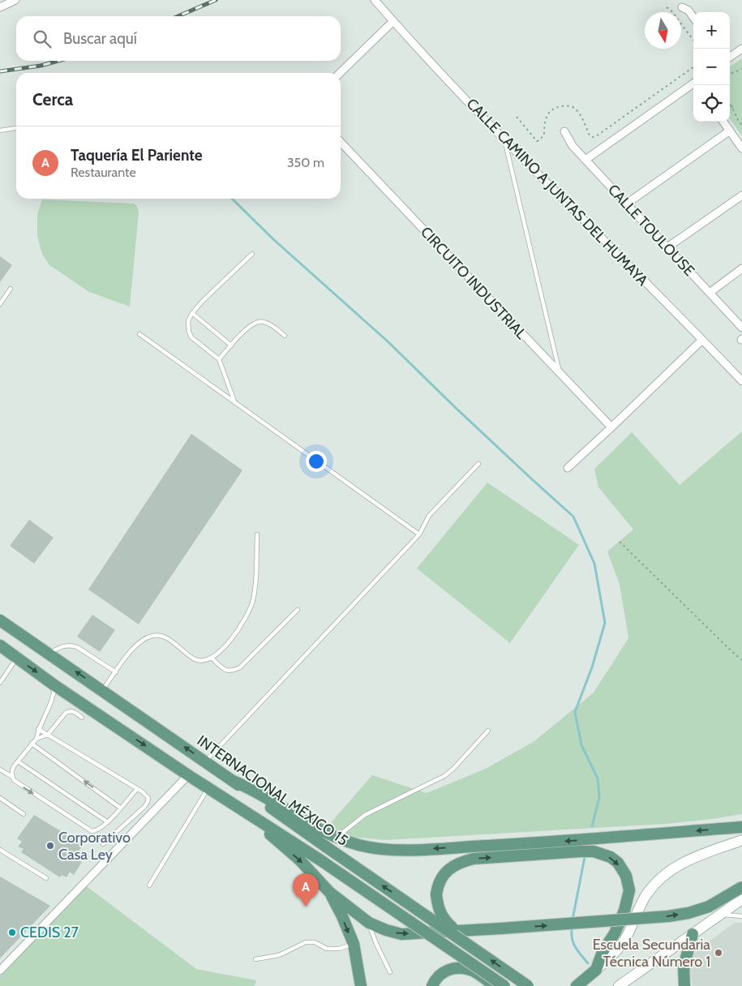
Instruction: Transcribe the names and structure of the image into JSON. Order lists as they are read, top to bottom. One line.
{"streets":{"main road":["INTERNACIONAL MÉXICO 15"],"street":["CALLE CAMINO A JUNTAS DEL HUMAYA","CALLE TOULOUSE","CIRCUITO INDUSTRIAL"]},"places":["Corporativo Casa Ley","CEDIS 27","Escuela Secundaria Técnica Número 1"],"north":"bottom","page":{"map_buttons":["+","−"],"search":"Buscar aquí","heading":"Cerca","list":[{"mark":"A","name":"Taquería El Pariente","note":"Restaurante","value":"350 m"}],"pins":"A"}}
